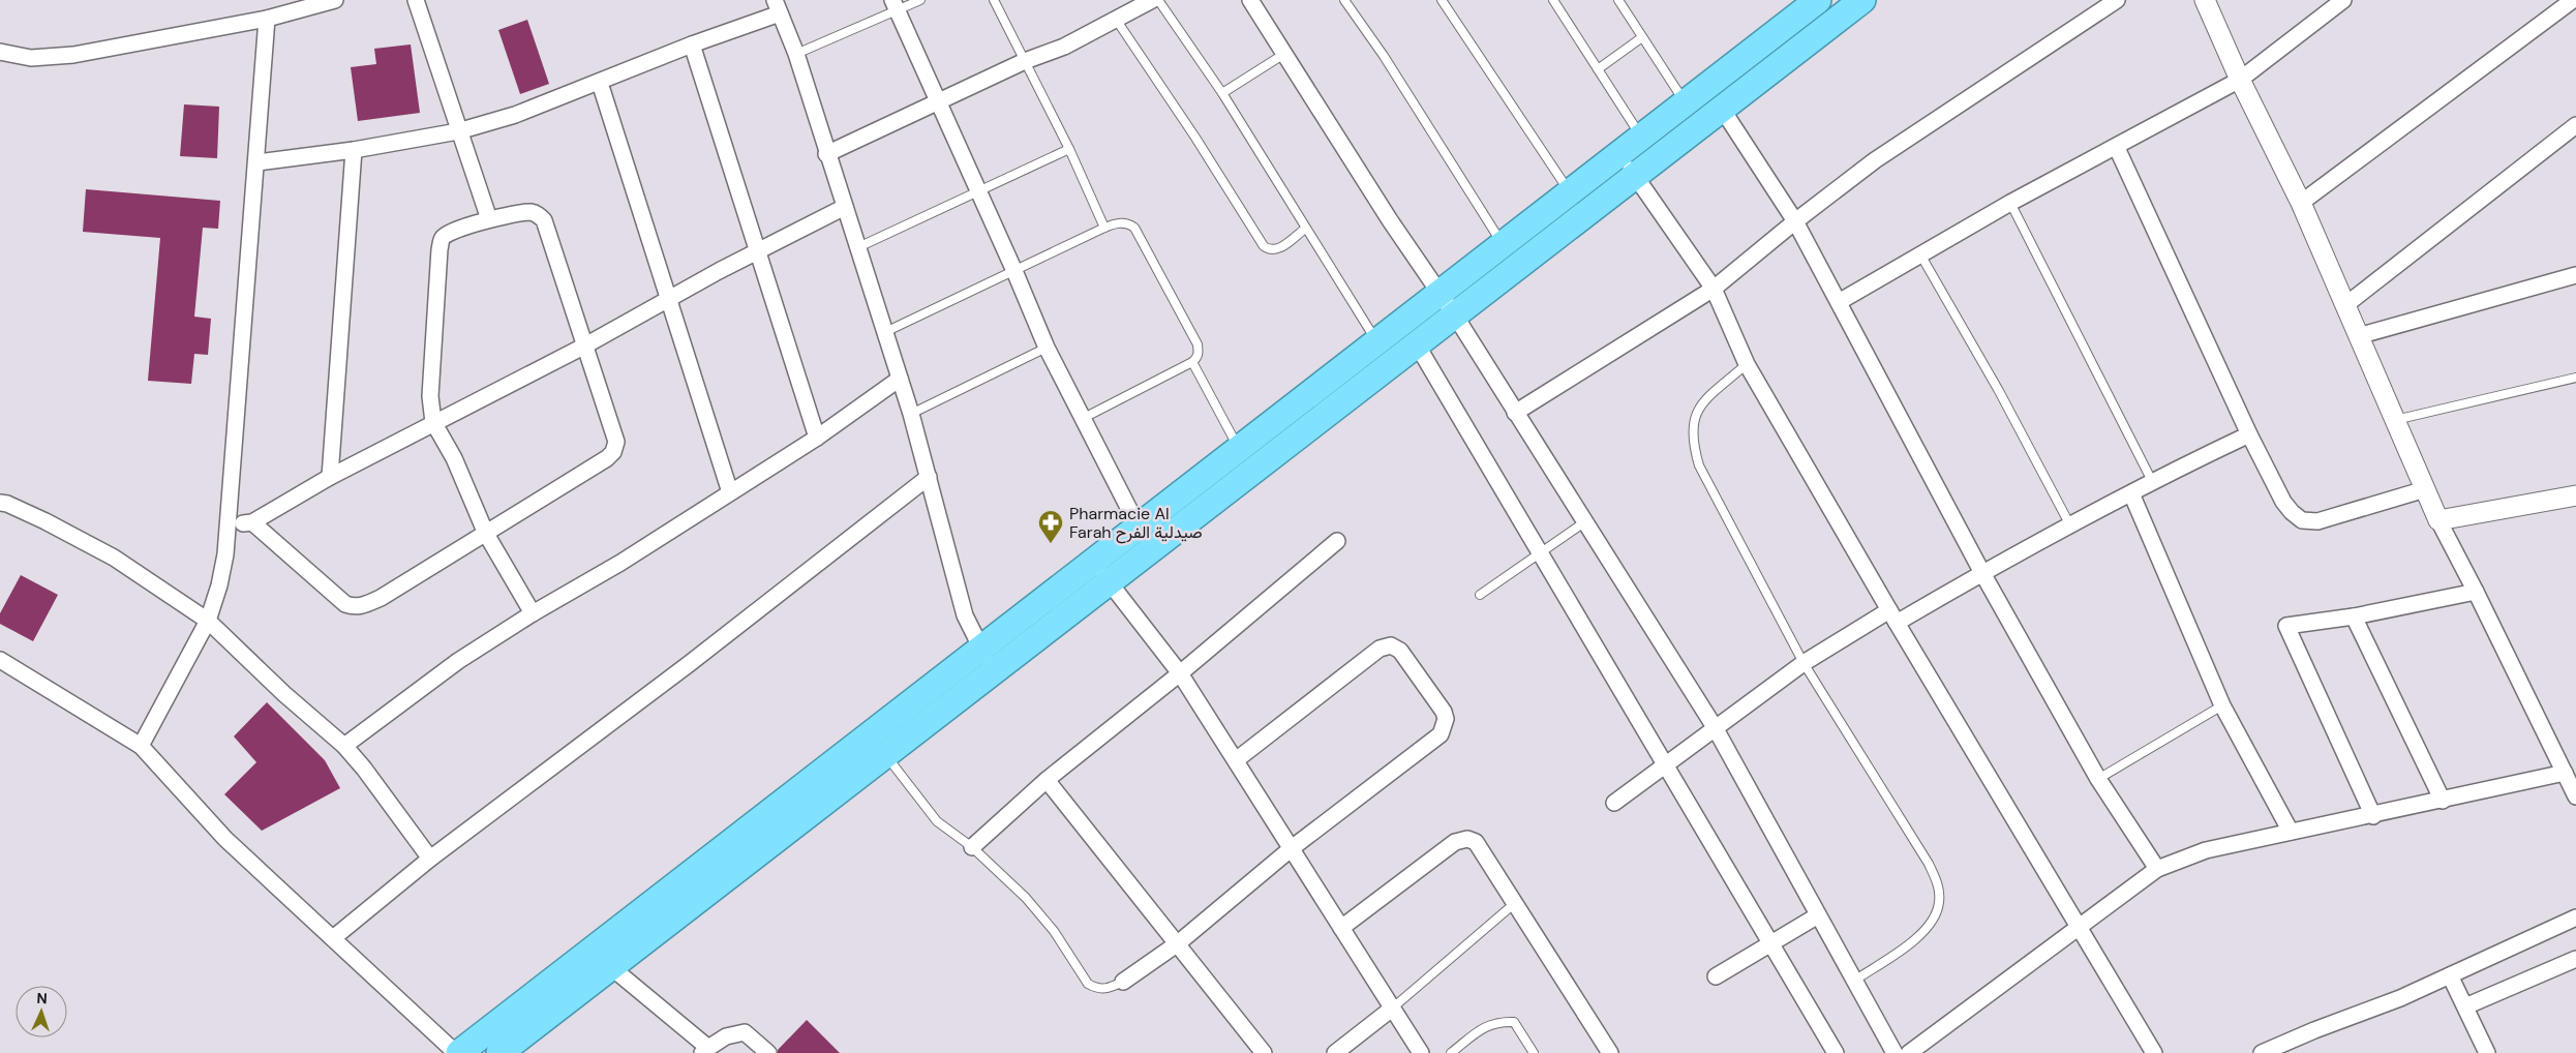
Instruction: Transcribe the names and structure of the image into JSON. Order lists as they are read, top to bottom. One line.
{"places":{"pharmacy":["Pharmacie Al Farah صيدلية الفرح"]},"north":"top"}
